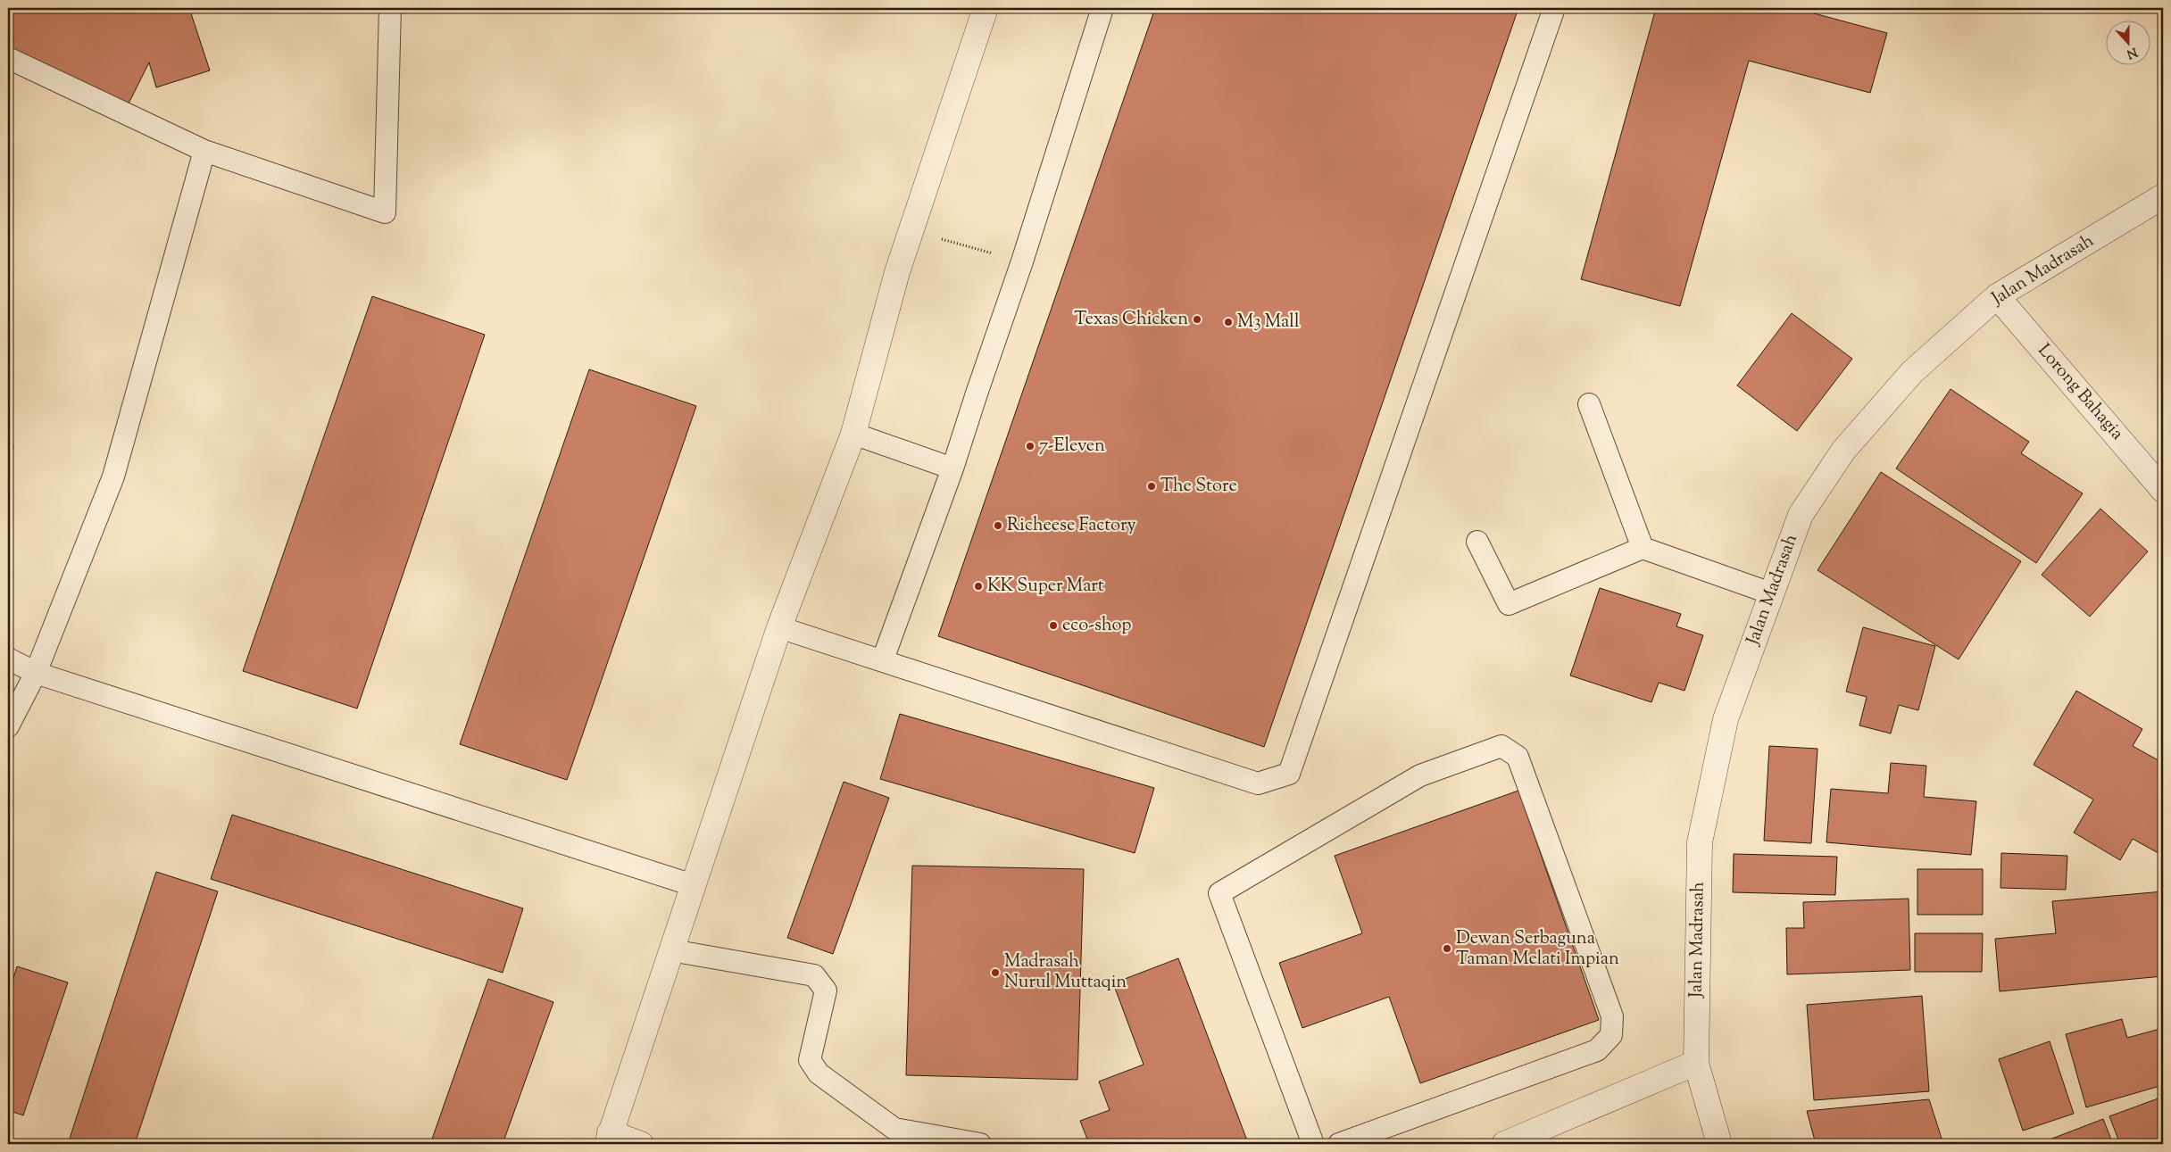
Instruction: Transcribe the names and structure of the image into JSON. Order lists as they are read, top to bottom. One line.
{"streets":{"street":["Jalan Madrasah","Lorong Bahagia"]},"crossings":[["Jalan Madrasah","Lorong Bahagia"]],"places":["Texas Chicken","M3 Mall","7-Eleven","The Store","Richeese Factory","KK Super Mart","eco-shop","Dewan Serbaguna Taman Melati Impian","Madrasah Nurul Muttaqin"],"north":"bottom"}
